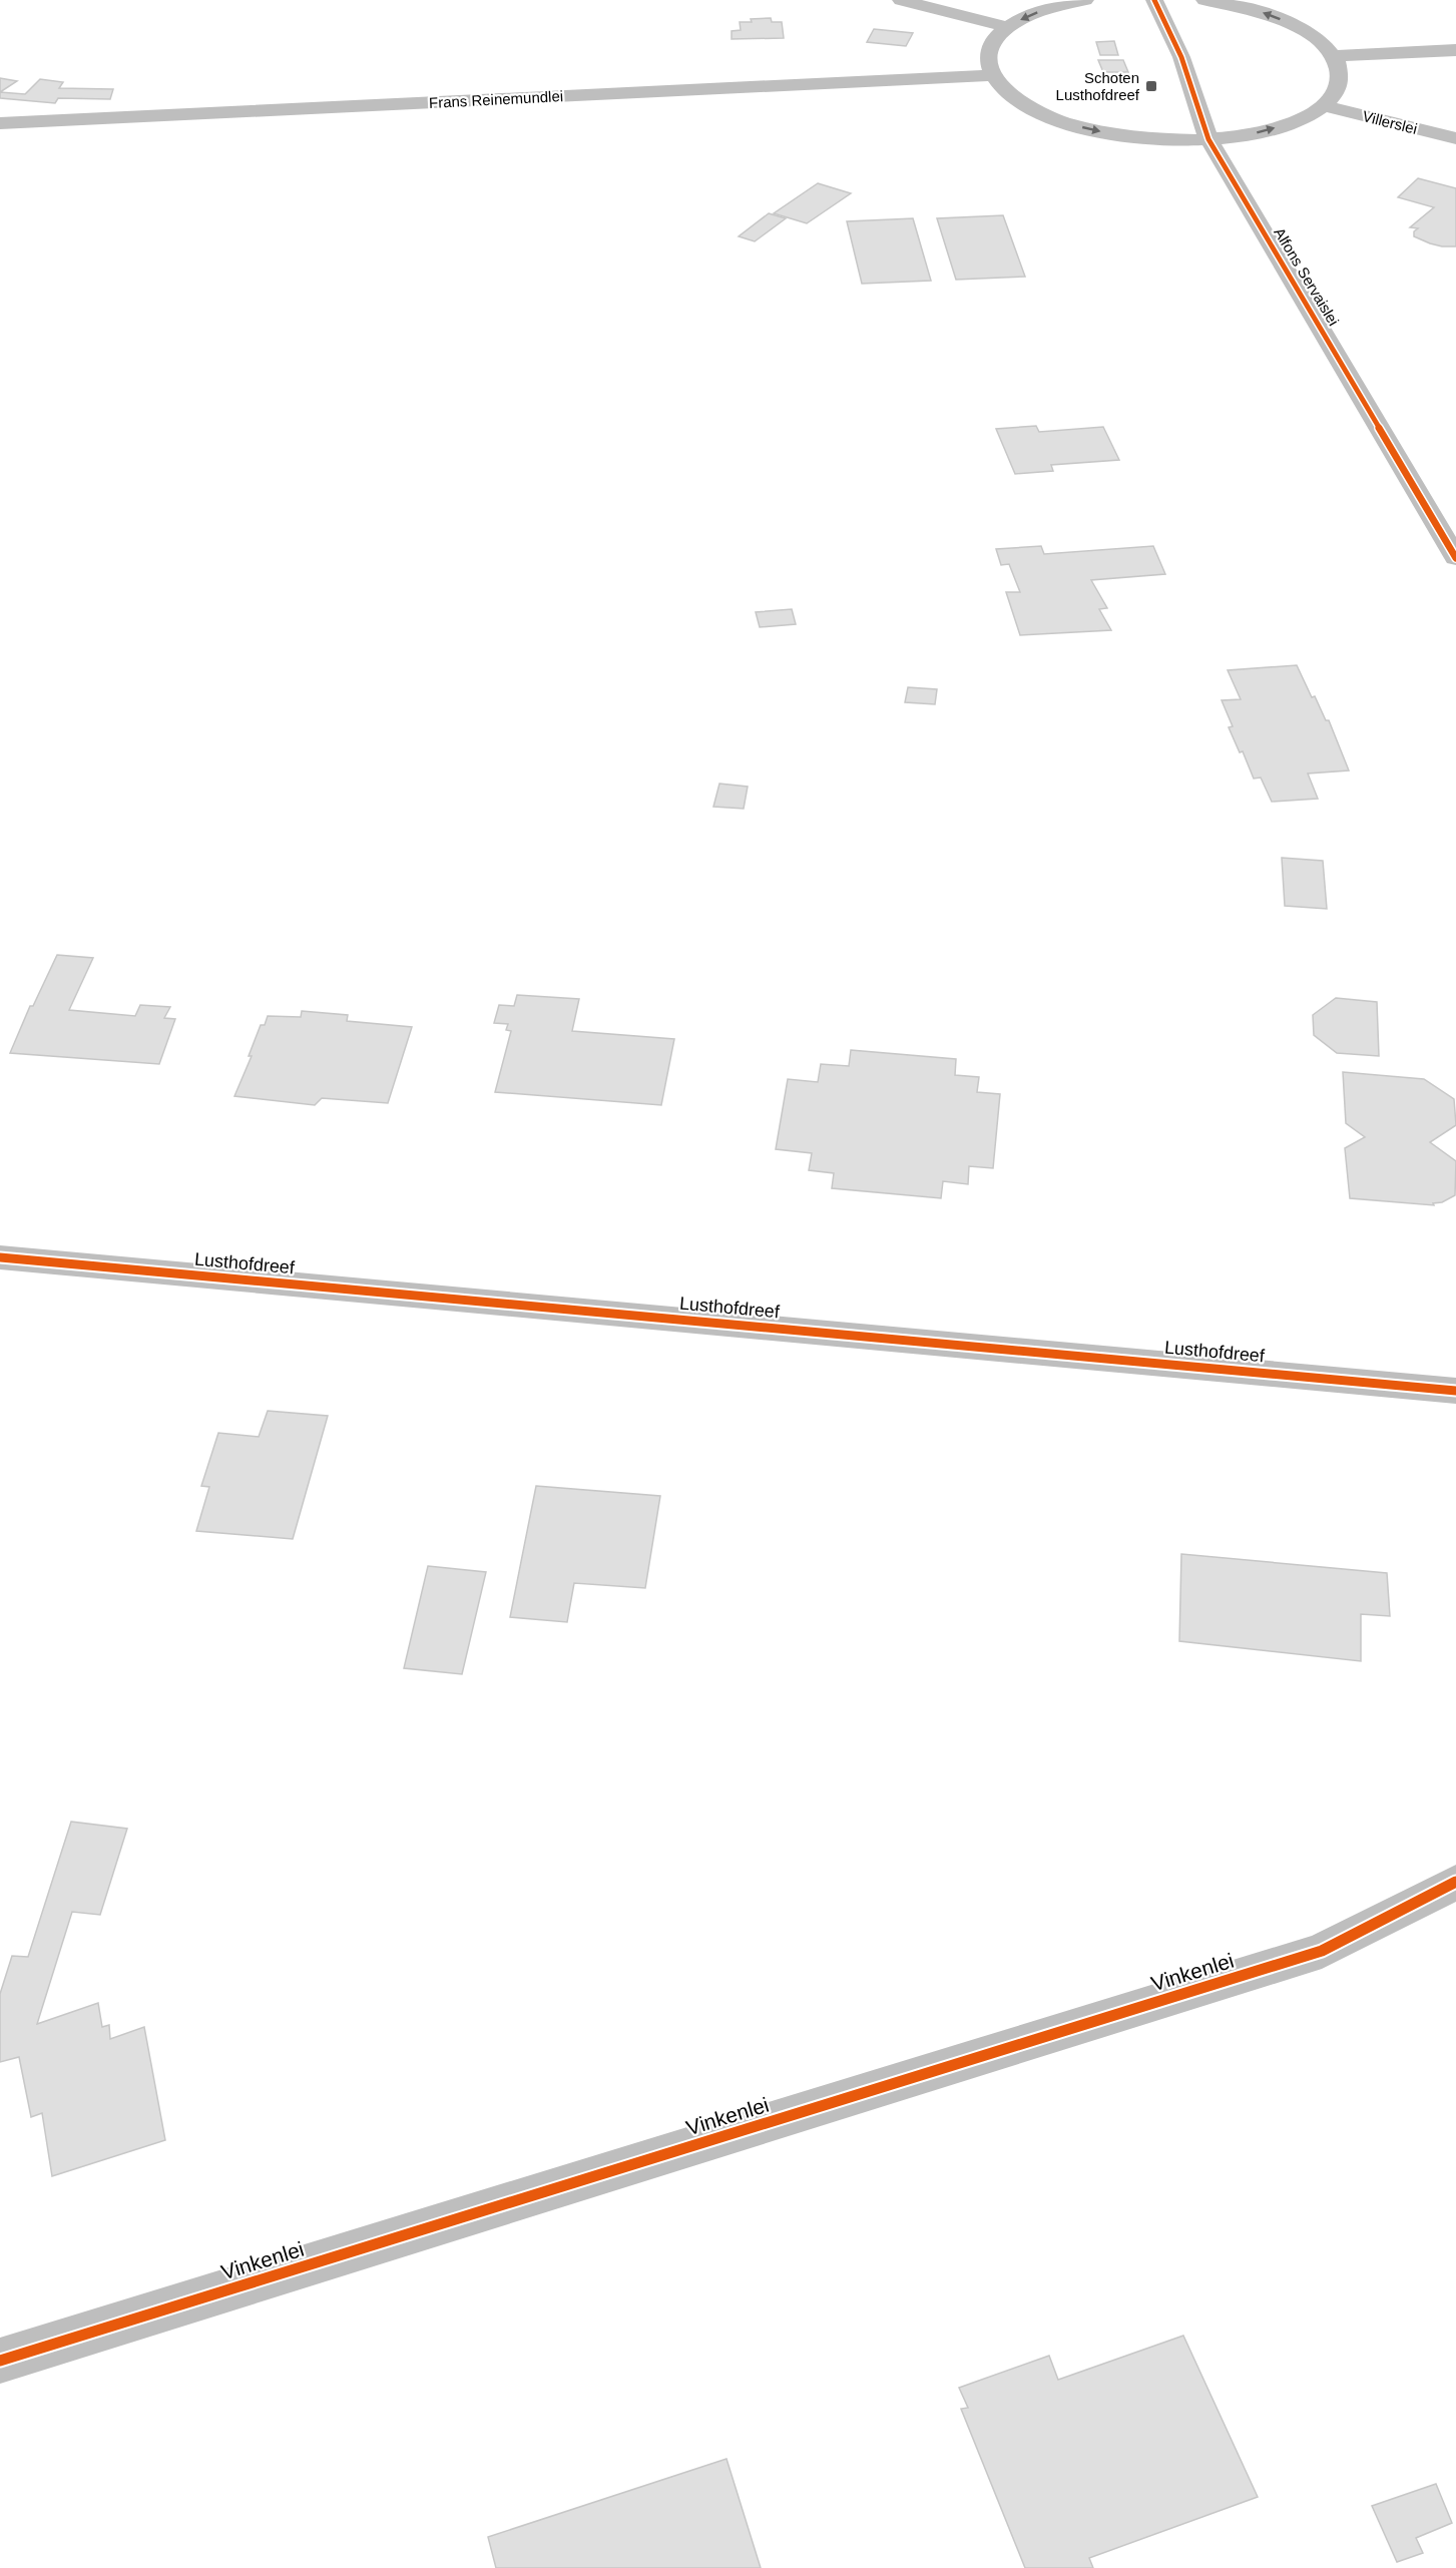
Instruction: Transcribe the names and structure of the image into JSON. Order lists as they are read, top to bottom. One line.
{"streets":{"street":["Frans Reinemundlei","Villerslei","Alfons Servaislei","Lusthofdreef","Vinkenlei"]},"places":{"transit":["Schoten Lusthofdreef"]}}
